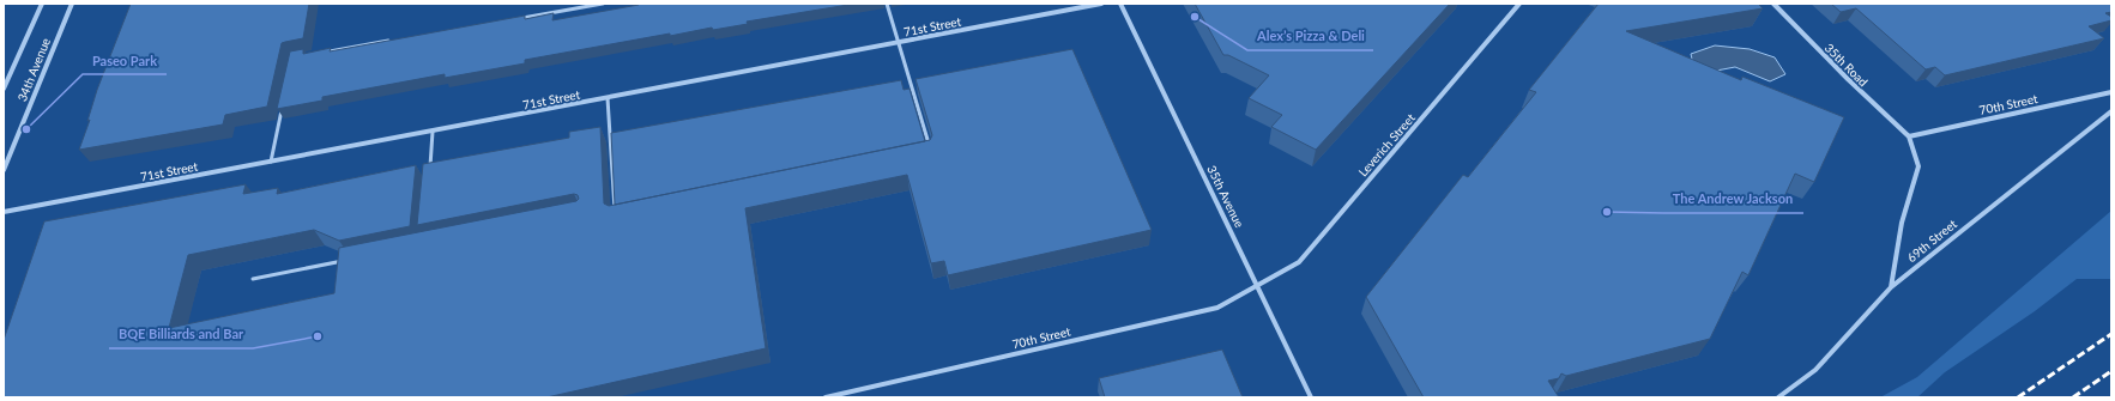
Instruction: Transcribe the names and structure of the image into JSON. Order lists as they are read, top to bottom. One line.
{"streets":{"street":["71st Street","35th Road","34th Avenue","70th Street","Leverich Street","35th Avenue","69th Street"]},"crossings":[["35th Road","70th Street"],["70th Street","Leverich Street"],["70th Street","35th Avenue"],["Leverich Street","35th Avenue"]],"places":["Alex’s Pizza & Deli","Paseo Park","The Andrew Jackson","BQE Billiards and Bar"]}
